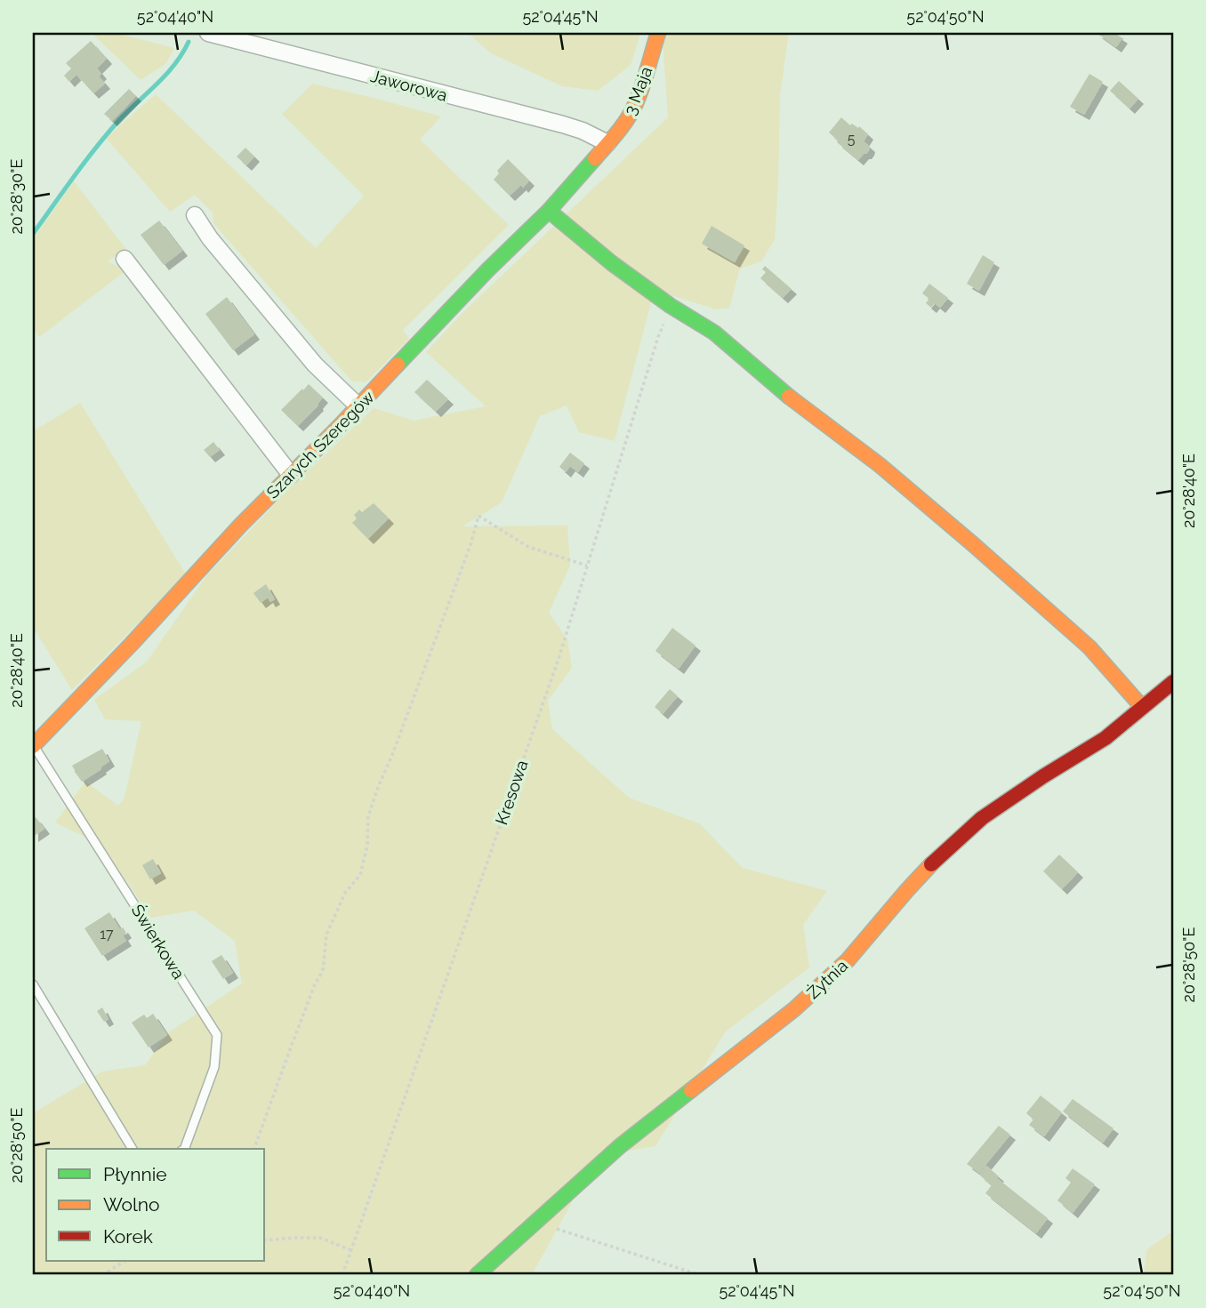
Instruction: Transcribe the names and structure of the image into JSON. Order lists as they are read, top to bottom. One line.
{"streets":{"street":["Jaworowa","3 Maja","Szarych Szeregów","Żytnia"],"lane":["Świerkowa"],"path":["Kresowa"]},"crossings":[["Jaworowa","3 Maja"],["Jaworowa","Szarych Szeregów"],["3 Maja","Szarych Szeregów"],["Szarych Szeregów","Świerkowa"]],"house_numbers":["5","17"],"legend":["Płynnie","Wolno","Korek"],"coordinates":["52°04'40\"N","52°04'45\"N","52°04'50\"N","20°28'30\"E","20°28'40\"E","20°28'50\"E"]}
